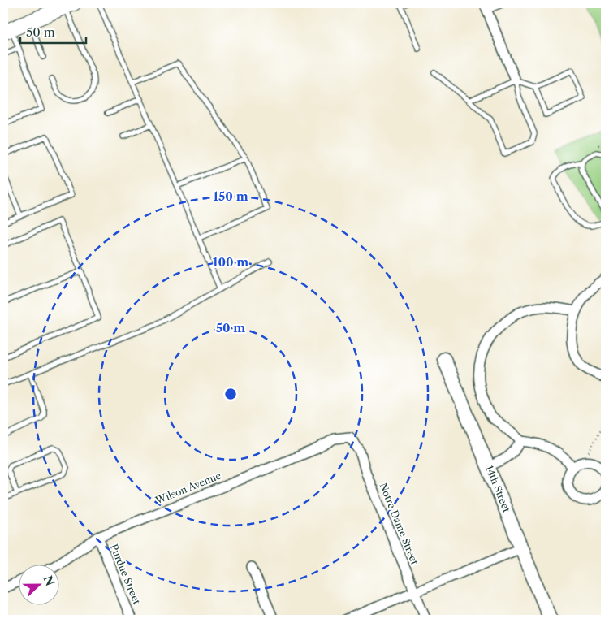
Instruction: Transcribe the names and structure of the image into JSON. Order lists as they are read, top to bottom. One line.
{"streets":{"street":["Wilson Avenue","14th Street","Notre Dame Street","Purdue Street"]},"crossings":[["Wilson Avenue","Notre Dame Street"],["Wilson Avenue","Purdue Street"]],"scale_bar":"50 m","north":"right","rings":["150 m","100 m","50 m"]}
